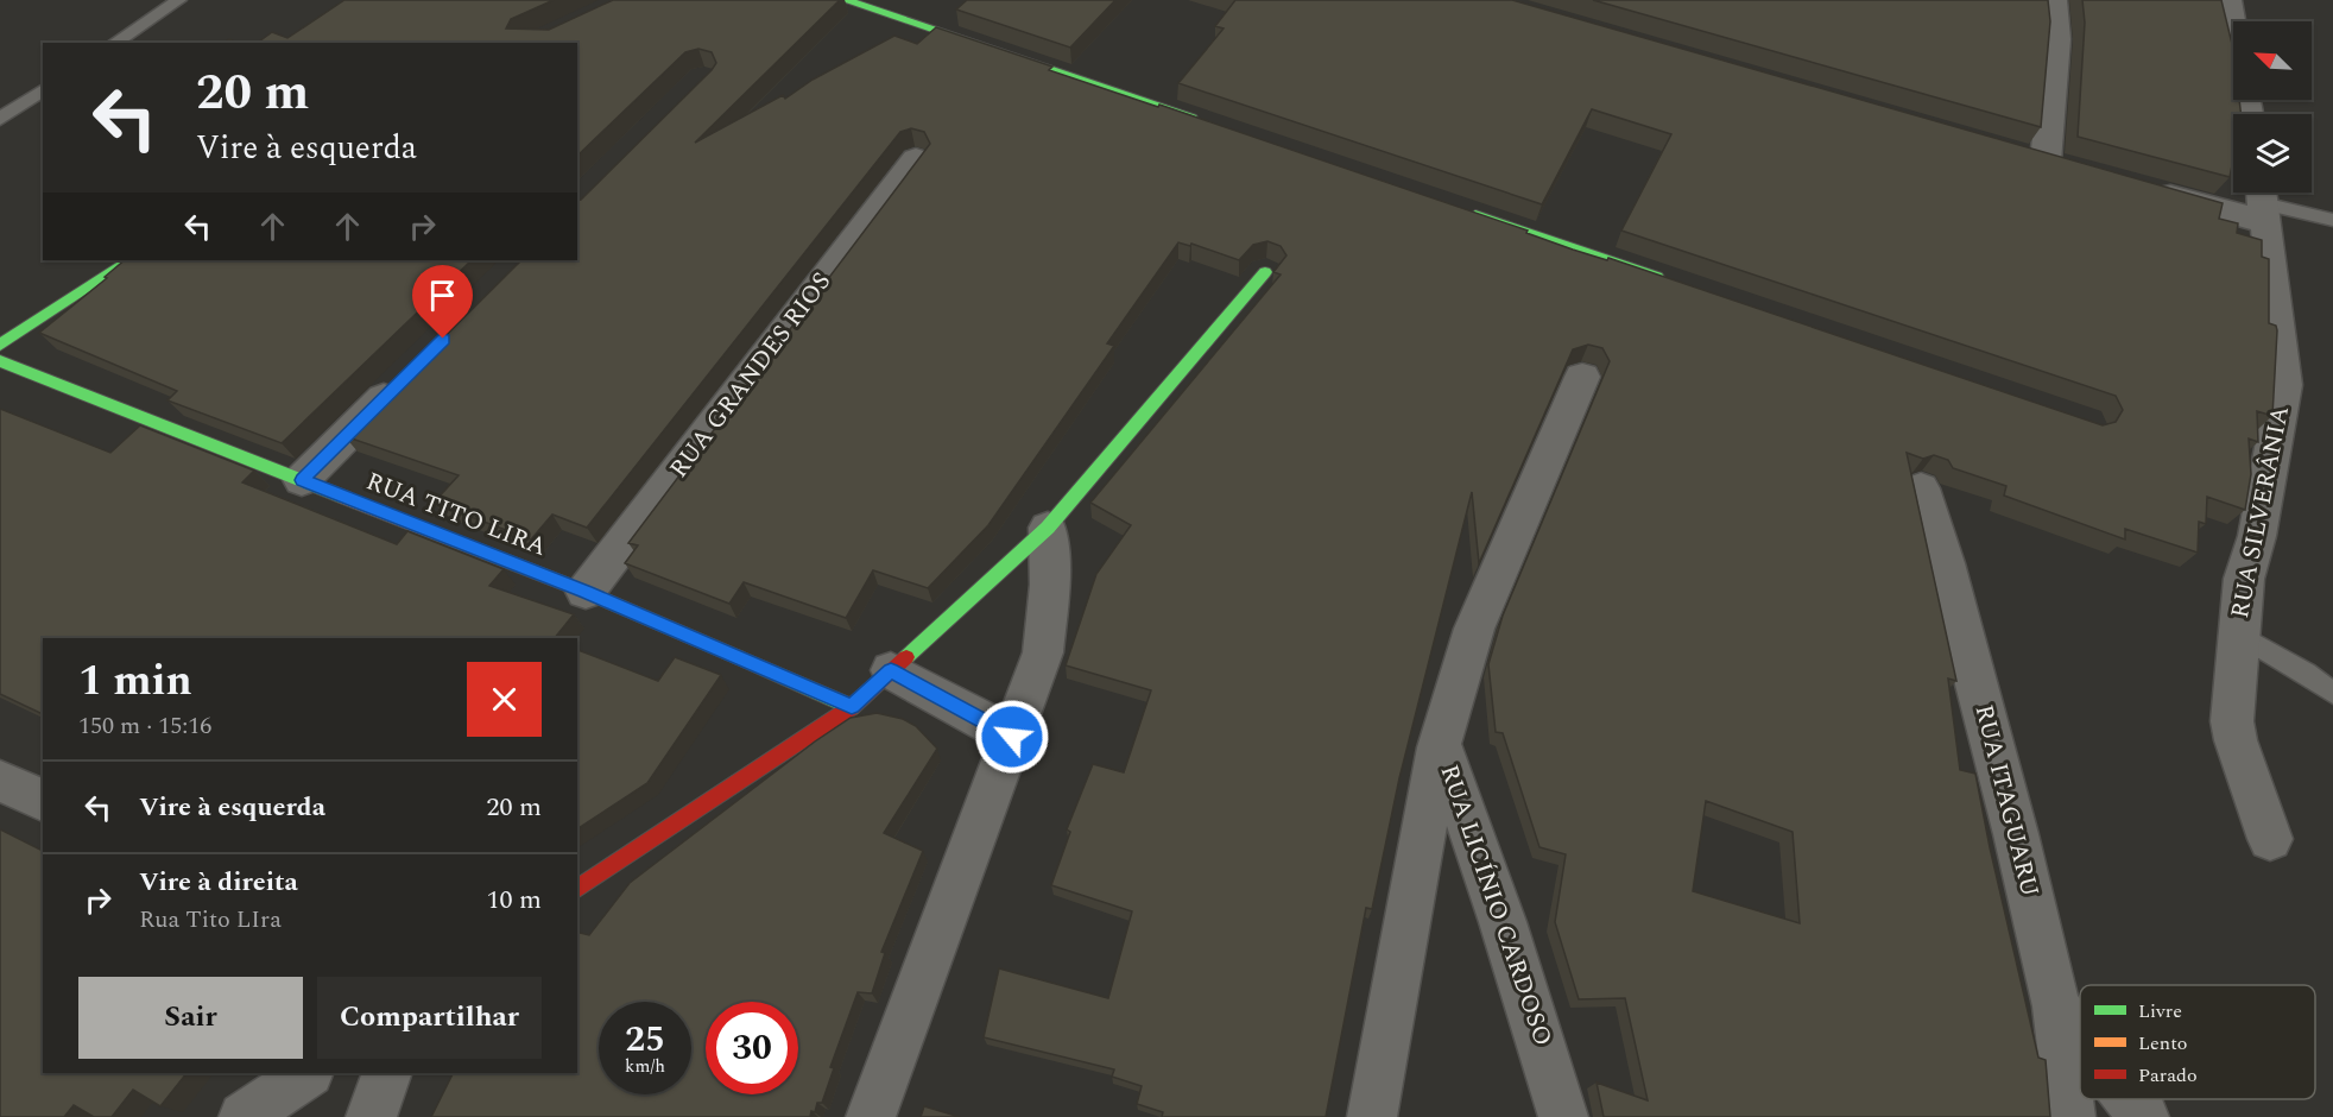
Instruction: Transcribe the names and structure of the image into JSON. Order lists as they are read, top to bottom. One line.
{"streets":{"street":["RUA GRANDES RIOS","RUA SILVERÂNIA","RUA TITO LIRA","RUA ITAGUARU","RUA LICÍNIO CARDOSO"]},"crossings":[["RUA GRANDES RIOS","RUA TITO LIRA"]],"legend":["Livre","Lento","Parado"],"north":"top left","page":{"turn":["20 m","Vire à esquerda"],"heading":["1 min","150 m · 15:16"],"list":[{"name":"Vire à esquerda","value":"20 m"},{"name":"Vire à direita","note":"Rua Tito LIra","value":"10 m"}],"buttons":["Sair","Compartilhar"],"speed":"25 km/h","limit":"30"}}
